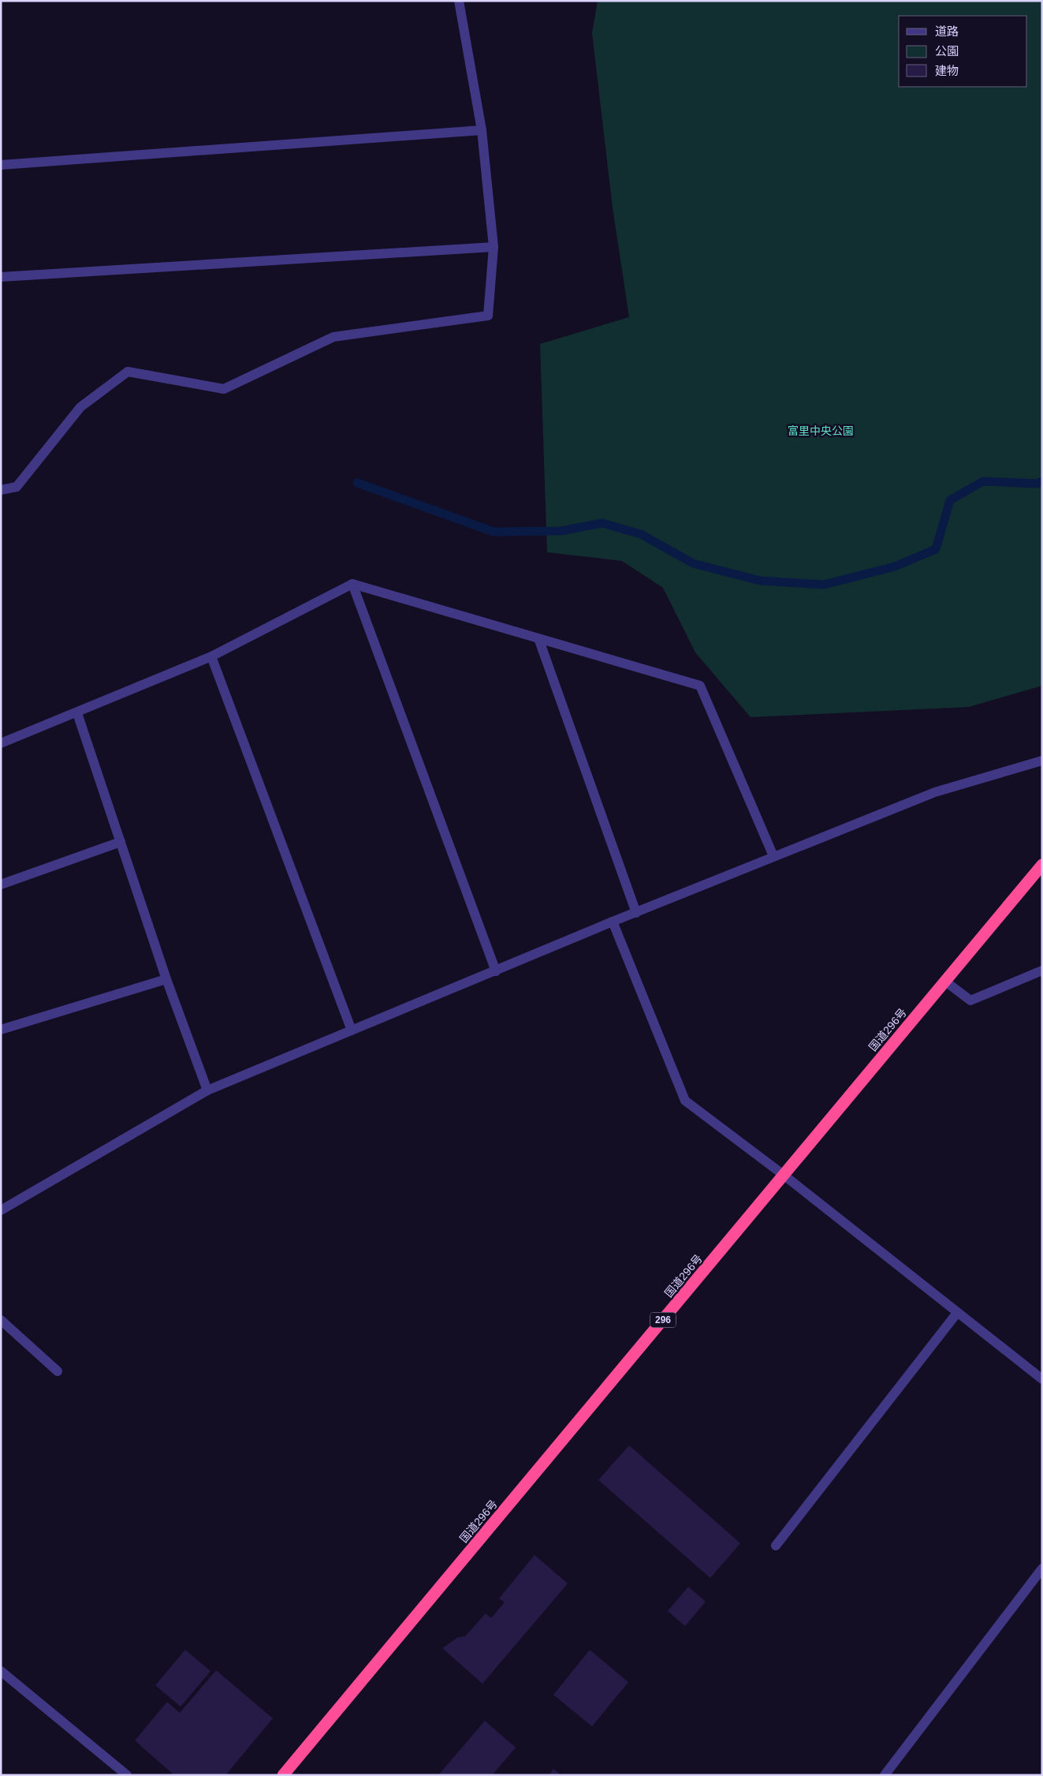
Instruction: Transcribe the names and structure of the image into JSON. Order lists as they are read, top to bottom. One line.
{"streets":{"highway":["国道296号","296"]},"parks":["富里中央公園"],"legend":["道路","公園","建物"]}
